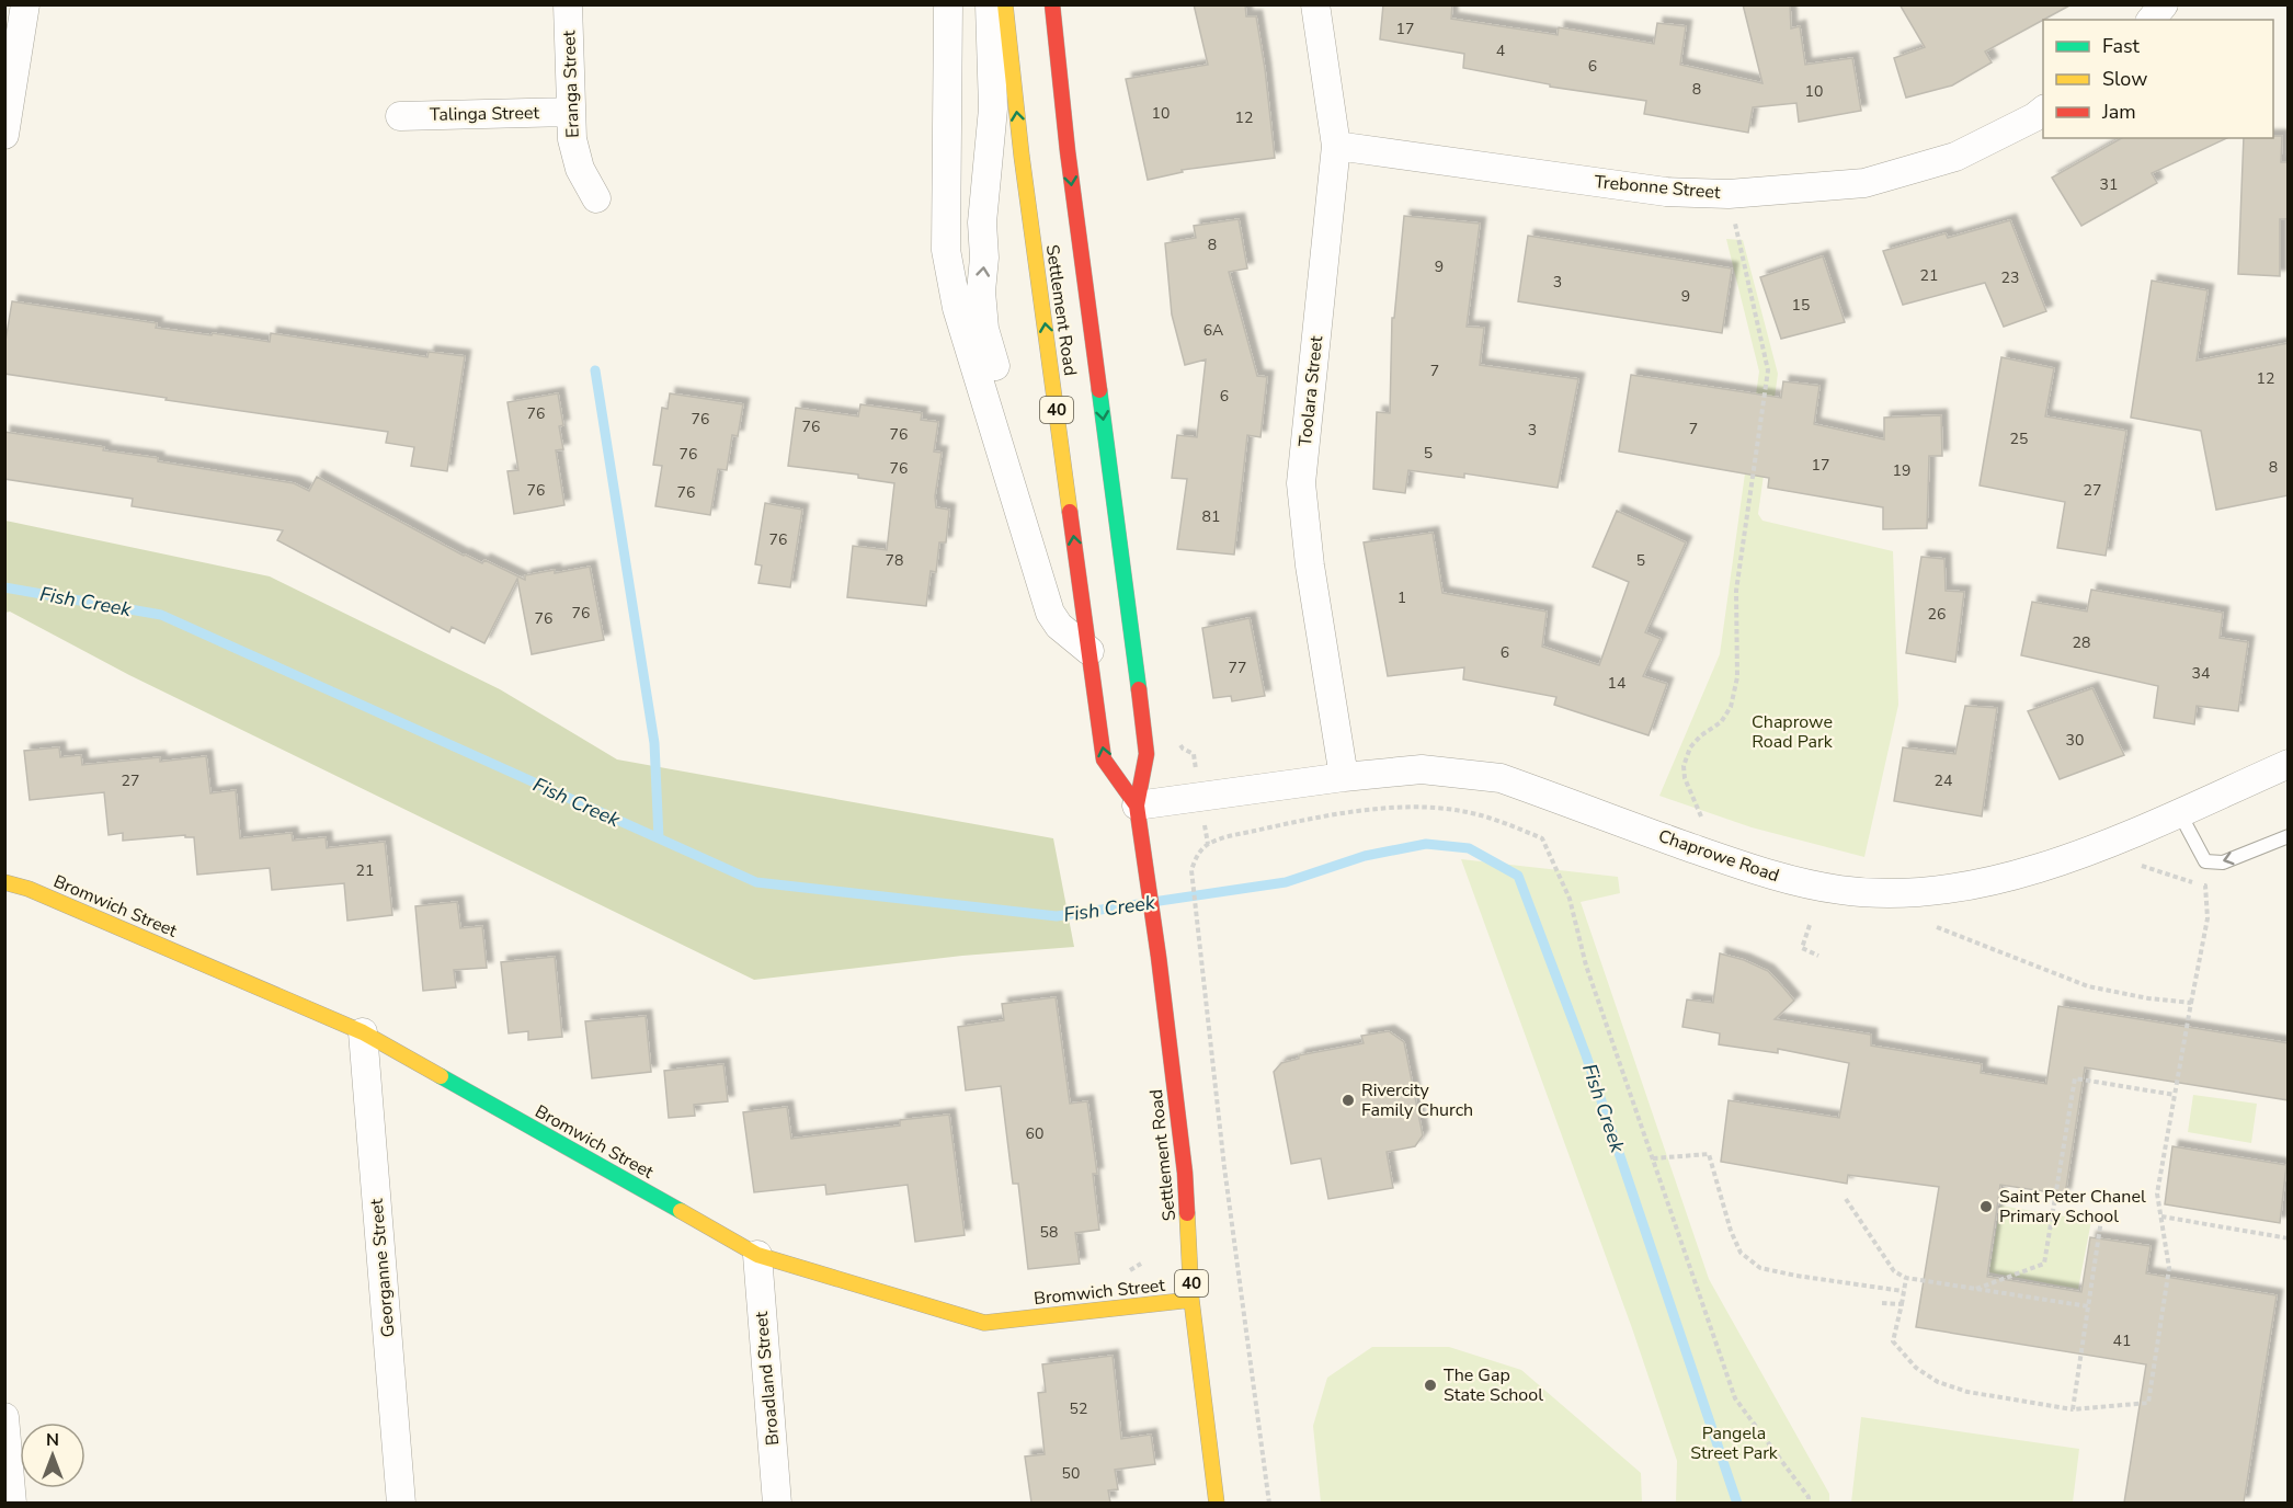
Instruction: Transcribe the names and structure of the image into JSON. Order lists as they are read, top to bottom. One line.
{"streets":{"main road":["Settlement Road","40","Bromwich Street"],"street":["Eranga Street","Talinga Street","Trebonne Street","Toolara Street","Chaprowe Road","Georganne Street","Broadland Street"]},"crossings":[["Eranga Street","Talinga Street"],["Trebonne Street","Toolara Street"],["Settlement Road","Chaprowe Road"],["Settlement Road","Bromwich Street"],["Toolara Street","Chaprowe Road"],["Bromwich Street","Georganne Street"],["Bromwich Street","Broadland Street"]],"water":["Fish Creek"],"parks":["Chaprowe Road Park","Pangela Street Park"],"places":["Rivercity Family Church","Saint Peter Chanel Primary School","The Gap State School"],"house_numbers":["17","4","6","8","10","10","12","31","8","9","21","23","3","9","15","6A","7","12","6","76","76","76","7","3","76","25","5","76","17","8","76","19","76","27","76","81","76","78","5","1","76","26","76","28","6","77","34","14","30","27","24","21","60","58","41","52","50"],"legend":["Fast","Slow","Jam"],"north":"top"}
